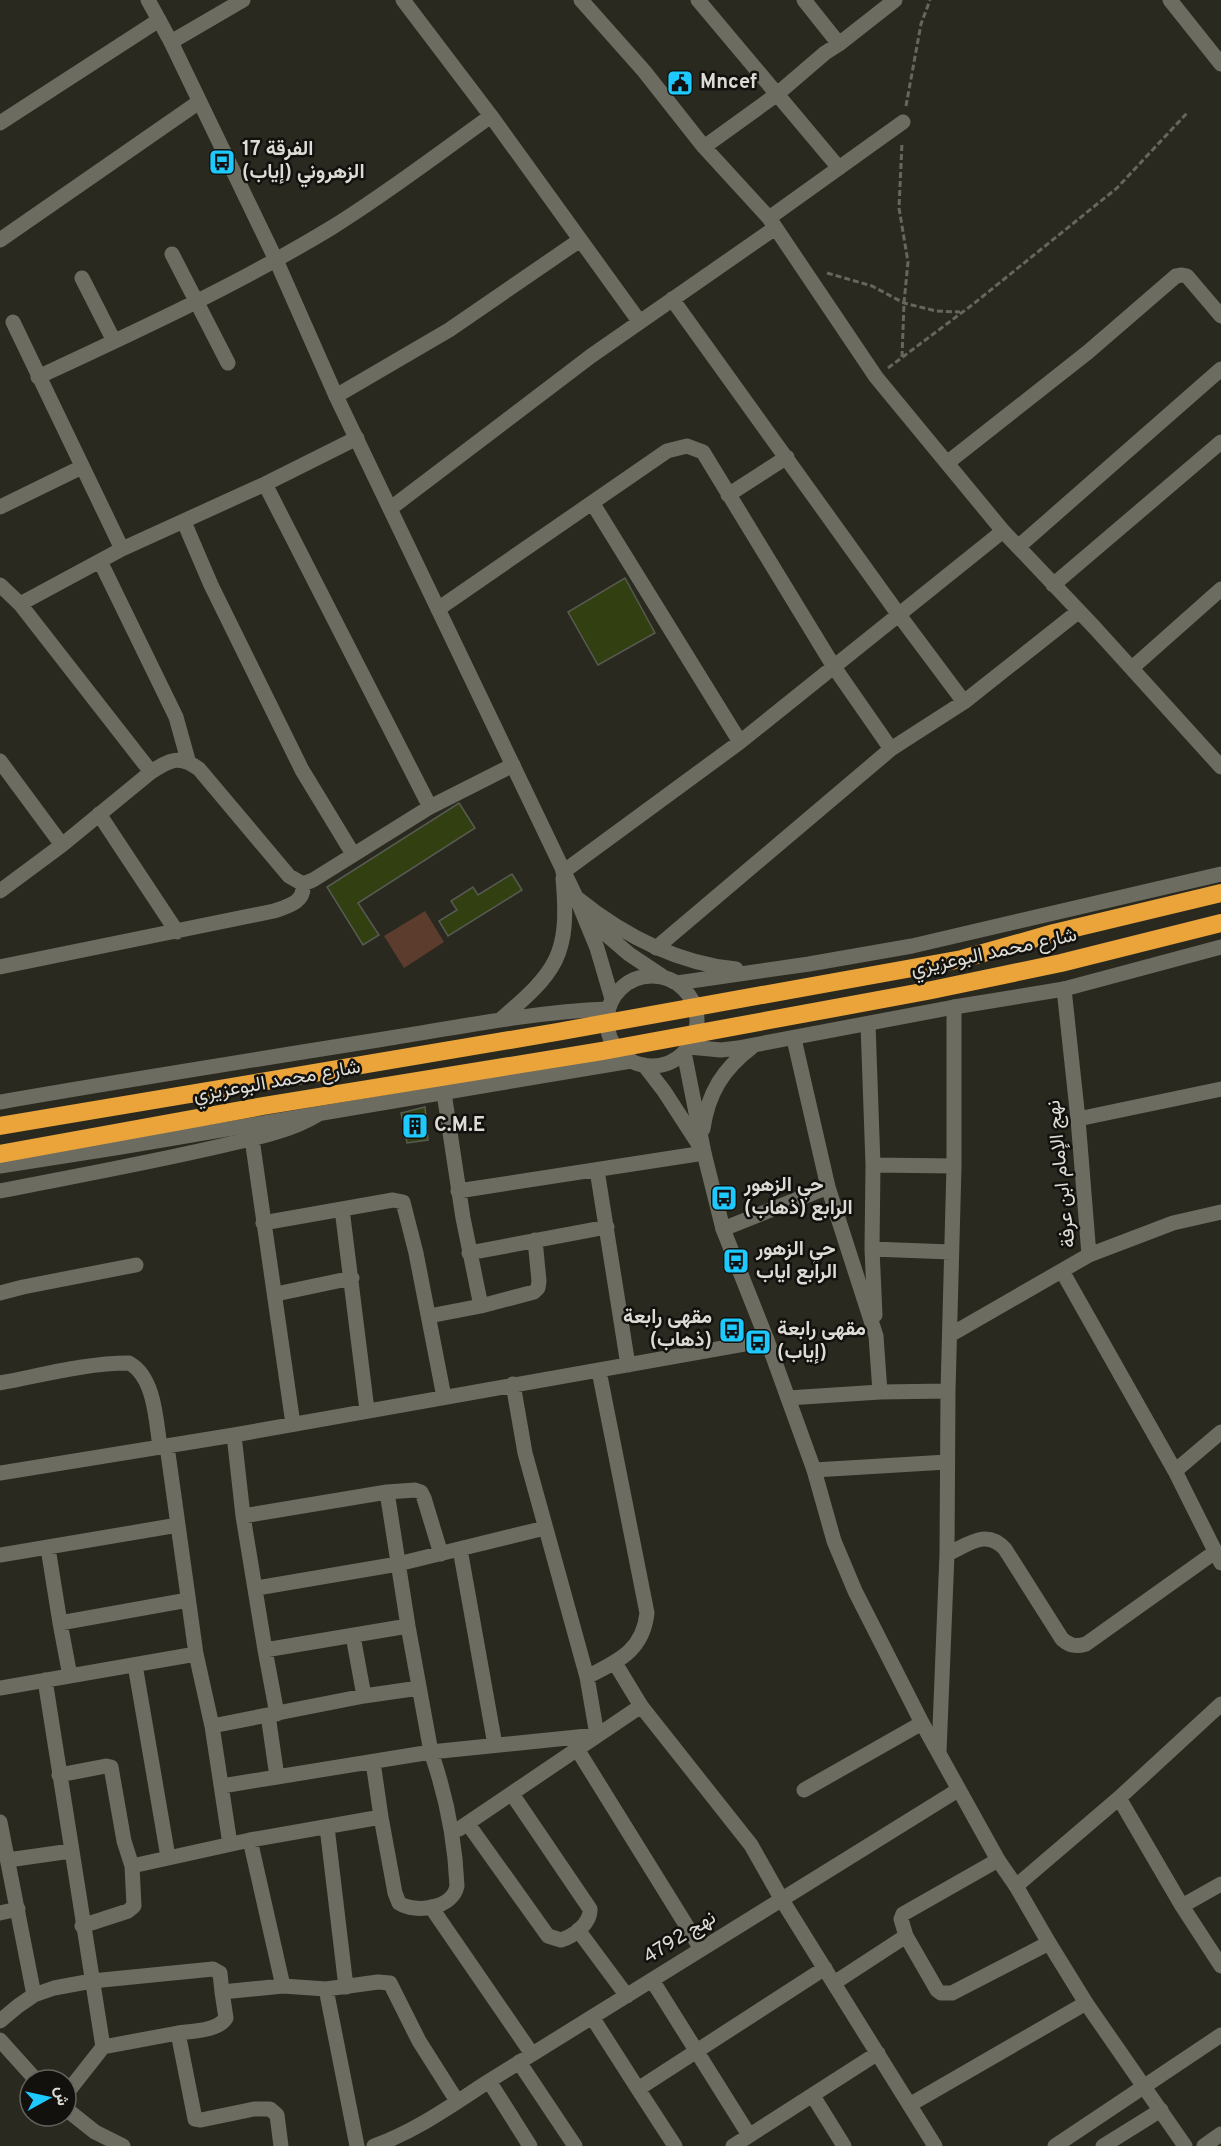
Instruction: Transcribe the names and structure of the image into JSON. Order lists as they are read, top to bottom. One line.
{"streets":{"highway":["شارع محمد البوعزيزي"],"street":["نهج الإمام ابن عرفة","نهج 4792"]},"places":{"public building":["Mncef"],"bus stop":["الفرقة 17 الزهروني (إياب)","حي الزهور الرابع (ذهاب)","حي الزهور الرابع اياب","مقهى رابعة (ذهاب)","مقهى رابعة (إياب)"],"building":["C.M.E"]},"north":"right"}
